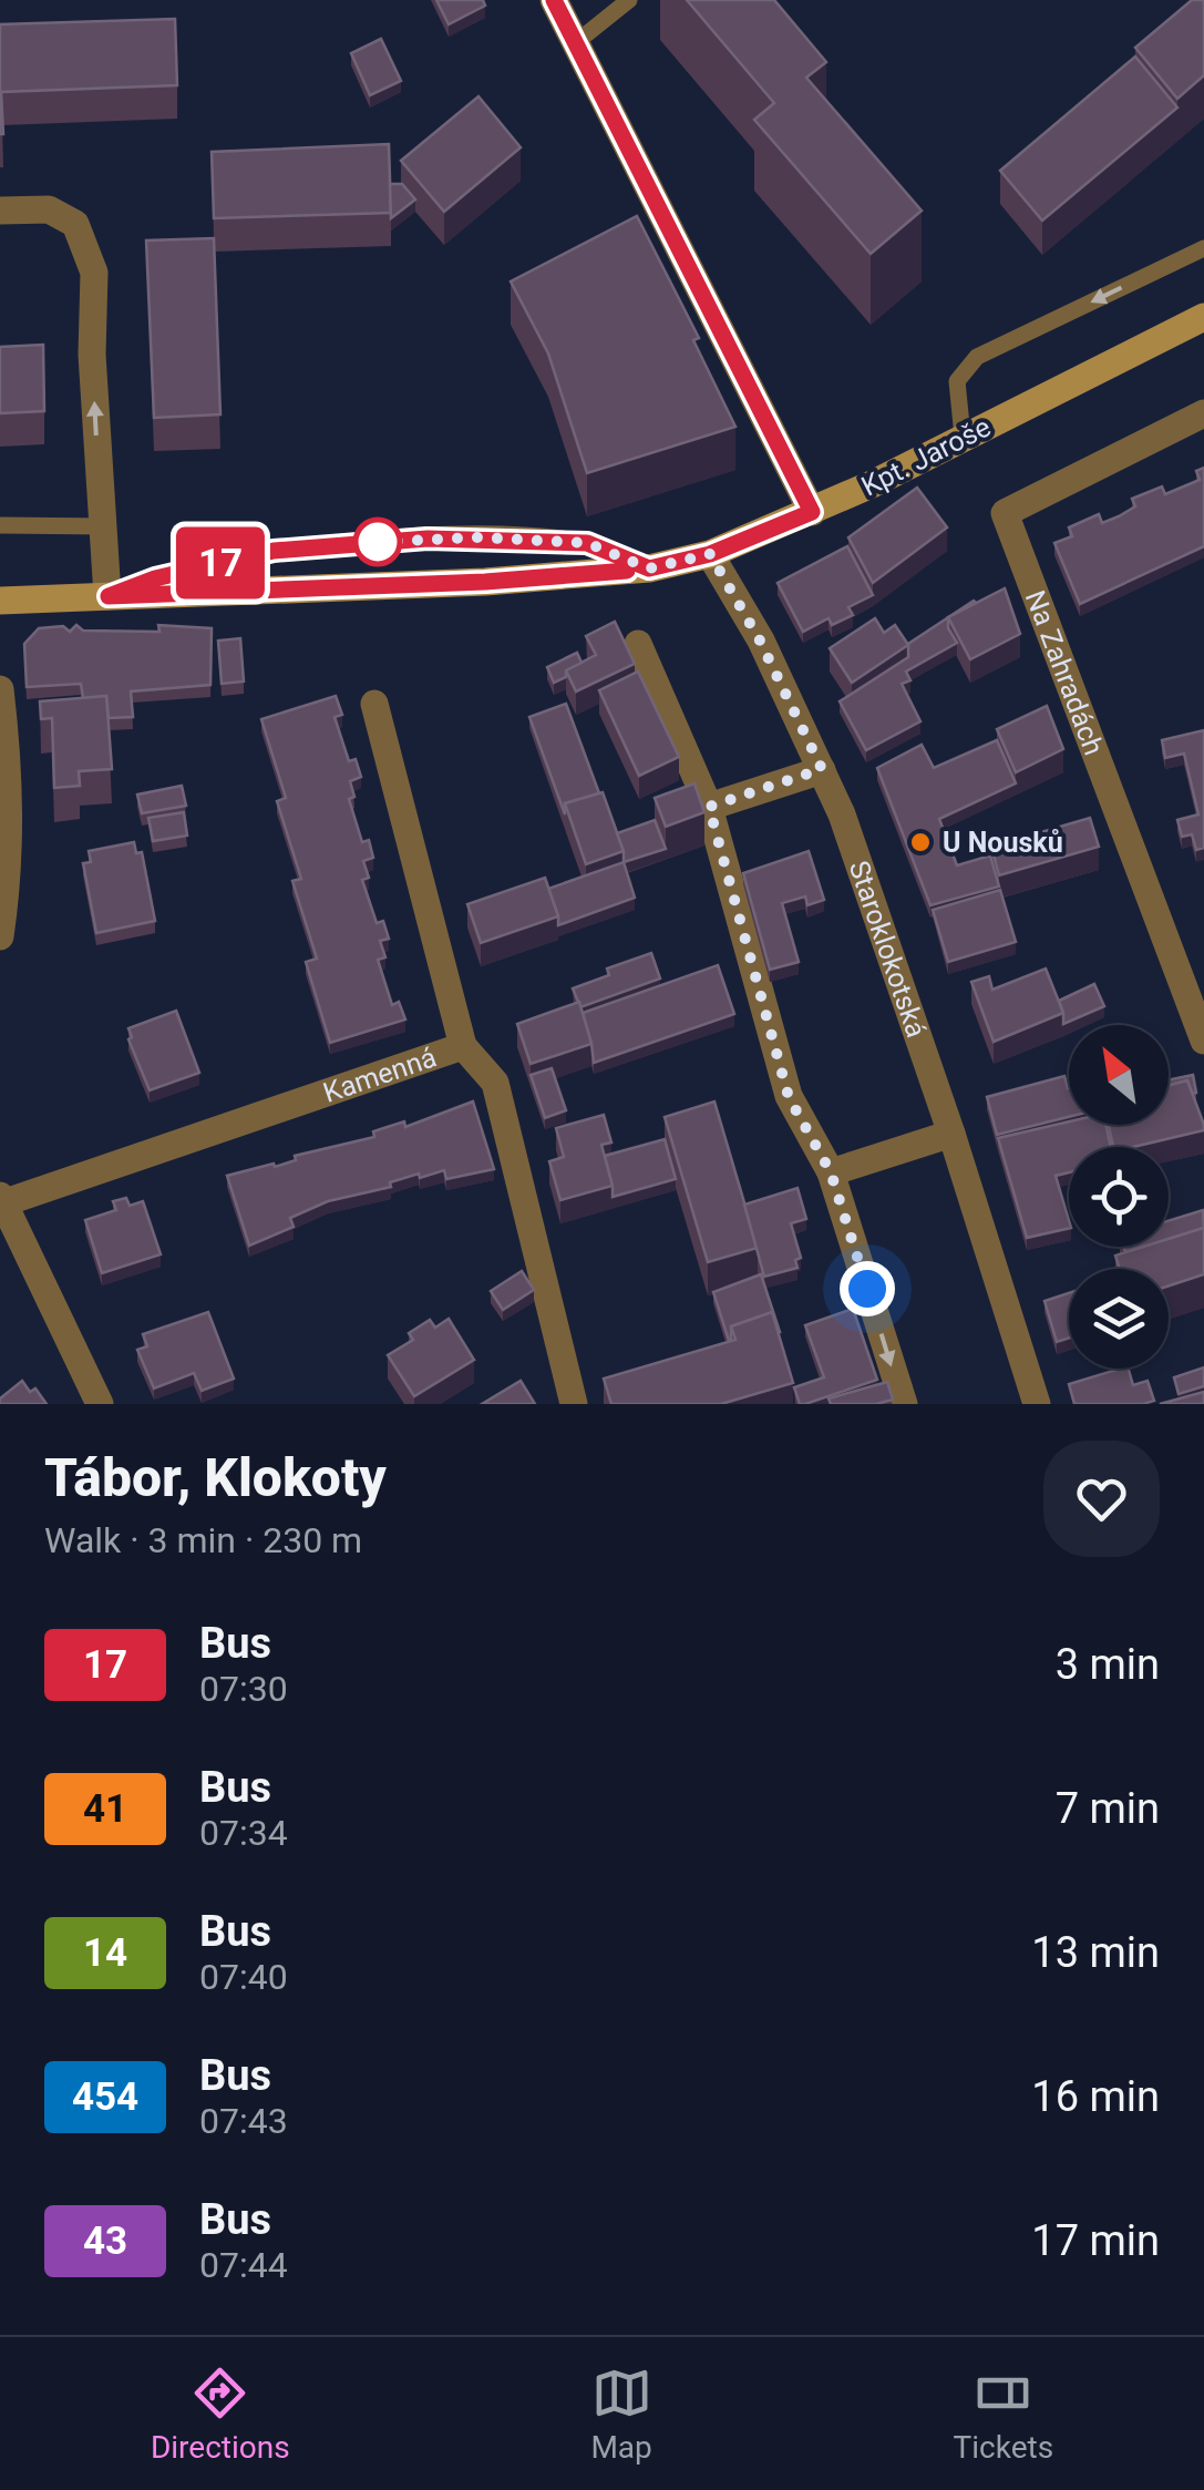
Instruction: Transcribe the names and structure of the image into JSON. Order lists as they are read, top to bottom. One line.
{"streets":{"street":["Kpt. Jaroše","Na Zahradách","Staroklokotská","Kamenná"]},"crossings":[["Kpt. Jaroše","Staroklokotská"]],"places":["U Nousků"],"lines":["bus line 17"],"north":"top left","page":{"on_map":"17","heading":["Tábor, Klokoty","Walk · 3 min · 230 m"],"list":[{"mark":"17","name":"Bus","note":"07:30","value":"3 min"},{"mark":"41","name":"Bus","note":"07:34","value":"7 min"},{"mark":"14","name":"Bus","note":"07:40","value":"13 min"},{"mark":"454","name":"Bus","note":"07:43","value":"16 min"},{"mark":"43","name":"Bus","note":"07:44","value":"17 min"}],"tabs":["Directions","Map","Tickets"]}}
